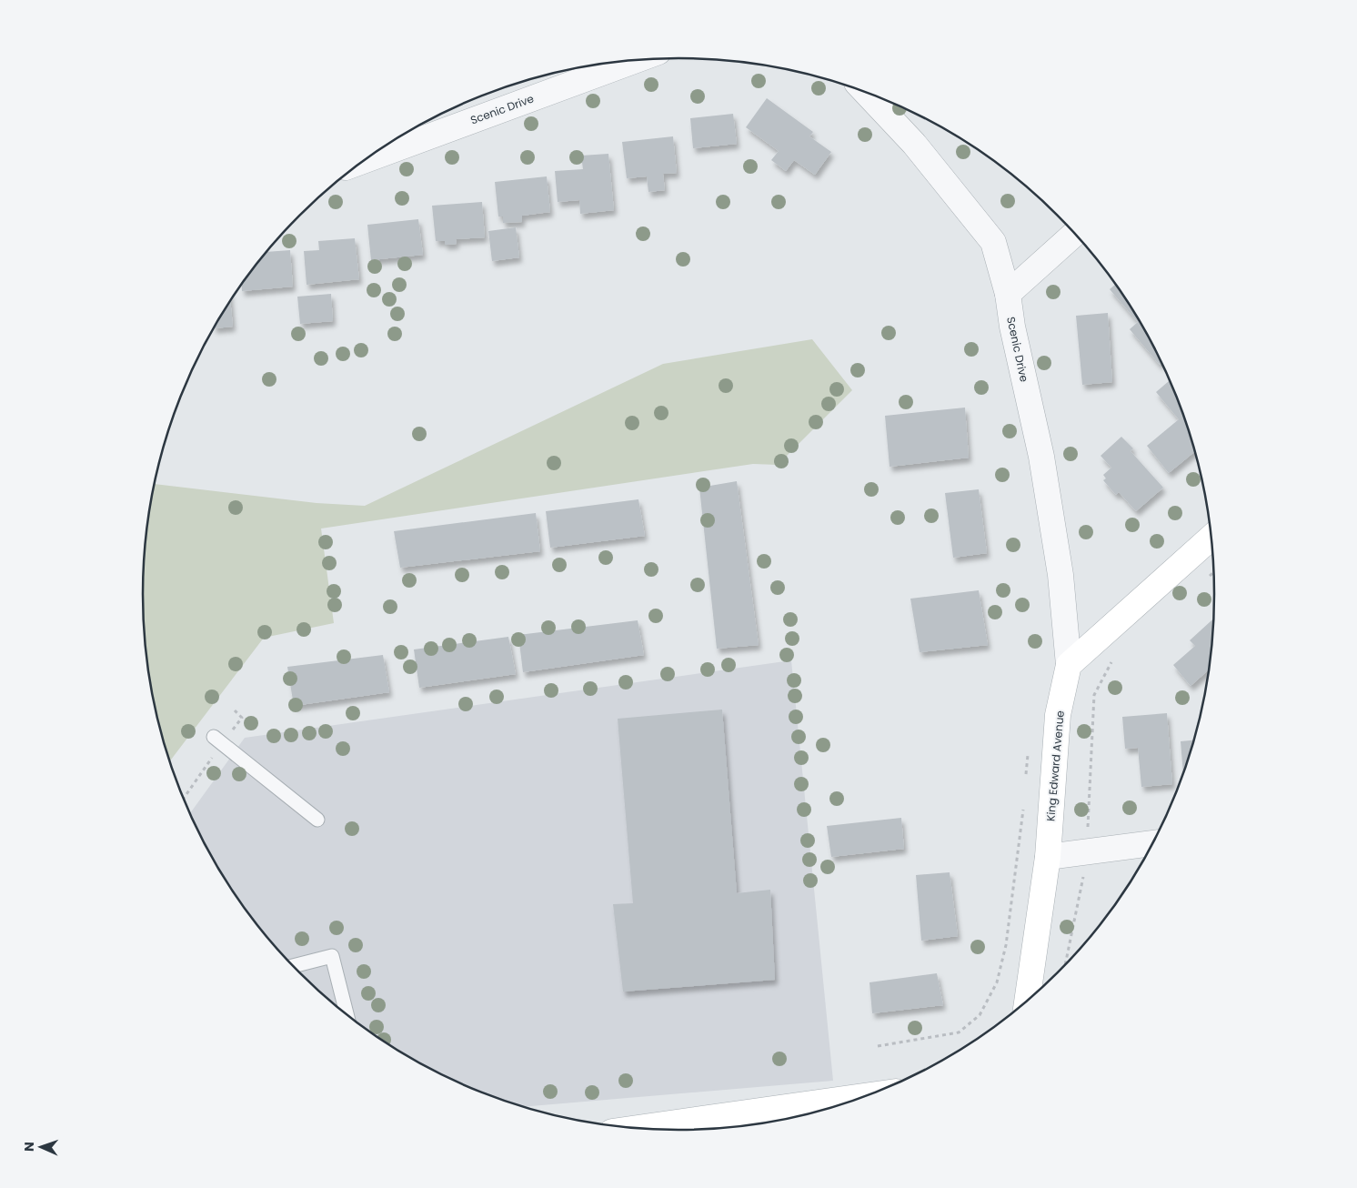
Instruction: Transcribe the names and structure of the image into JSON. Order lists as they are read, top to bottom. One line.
{"streets":{"street":["Scenic Drive","King Edward Avenue"]},"crossings":[["Scenic Drive","King Edward Avenue"]],"north":"left"}
